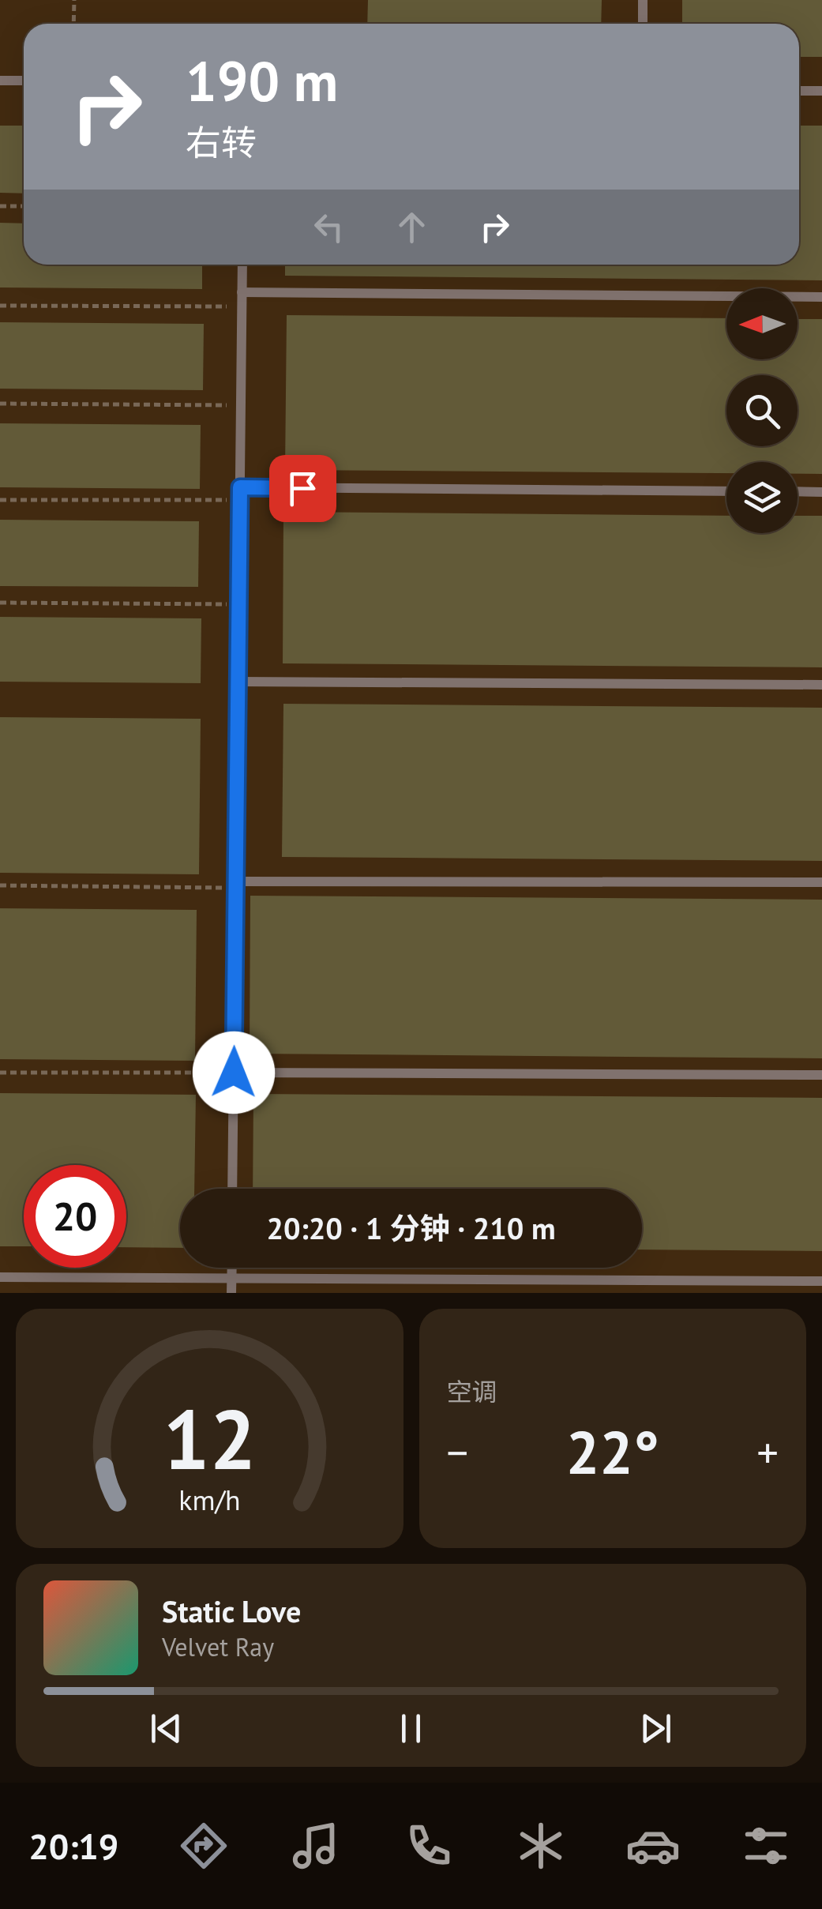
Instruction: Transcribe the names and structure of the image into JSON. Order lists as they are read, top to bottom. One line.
{"north":"left","page":{"turn":["190 m","右转"],"limit":"20","trip":"20:20 · 1 分钟 · 210 m","tile":"空调","heat":["−","22°","+"],"song":["Static Love","Velvet Ray"],"tabs":"20:19","gauge":["12","km/h"]}}
